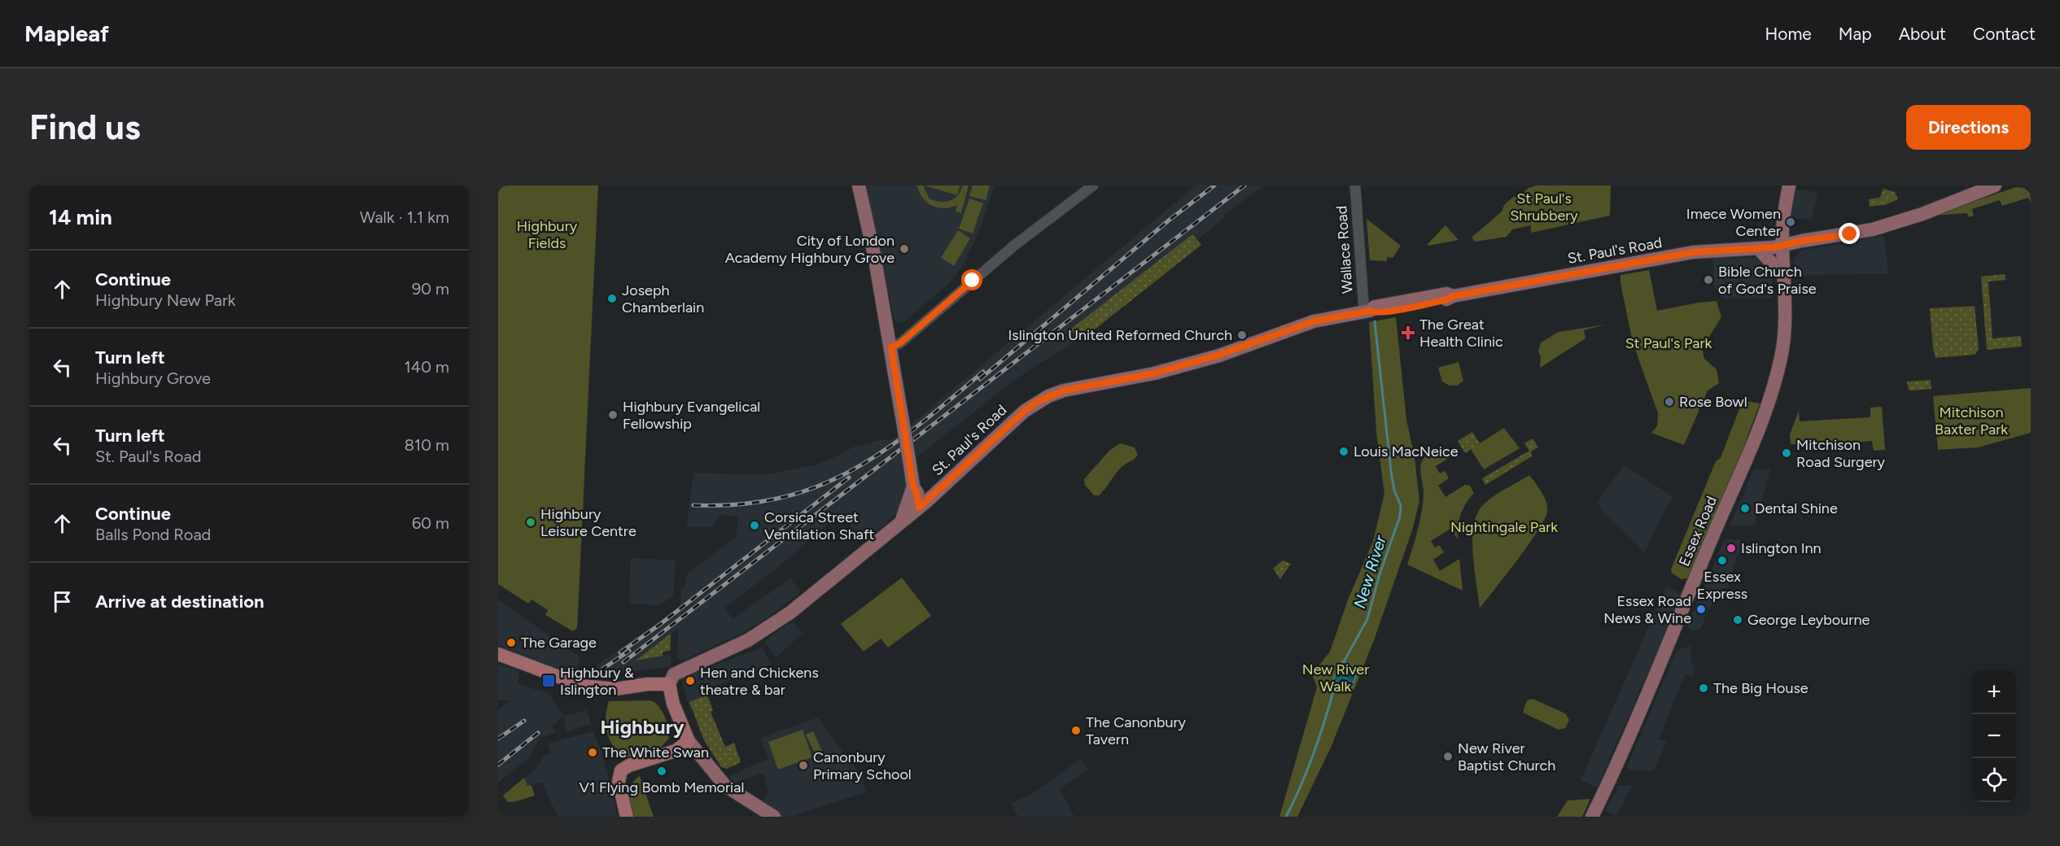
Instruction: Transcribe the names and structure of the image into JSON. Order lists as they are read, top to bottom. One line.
{"streets":{"main road":["St. Paul's Road","Essex Road"],"street":["Wallace Road"]},"crossings":[["Wallace Road","St. Paul's Road"],["St. Paul's Road","Essex Road"]],"districts":["Highbury"],"water":["New River"],"parks":["St Paul's Shrubbery","Highbury Fields","St Paul's Park","Mitchison Baxter Park","Nightingale Park","New River Walk"],"places":{"other":["Imece Women Center","City of London Academy Highbury Grove","Bible Church of God's Praise","Joseph Chamberlain","Islington United Reformed Church","Rose Bowl","Highbury Evangelical Fellowship","Louis MacNeice","Mitchison Road Surgery","Dental Shine","Highbury Leisure Centre","Corsica Street Ventilation Shaft","Islington Inn","Essex Express","Essex Road News & Wine","George Leybourne","The Garage","Hen and Chickens theatre & bar","The Big House","The Canonbury Tavern","The White Swan","New River Baptist Church","Canonbury Primary School","V1 Flying Bomb Memorial"],"health":["The Great Health Clinic"],"transit":["Highbury & Islington"]},"page":{"header":"Mapleaf","nav":["Home","Map","About","Contact"],"buttons":"Directions","title":"Find us","heading":["14 min","Walk · 1.1 km"],"list":[["Continue","Highbury New Park","90 m"],["Turn left","Highbury Grove","140 m"],["Turn left","St. Paul's Road","810 m"],["Continue","Balls Pond Road","60 m"],"Arrive at destination"],"map_buttons":["+","−"]}}
